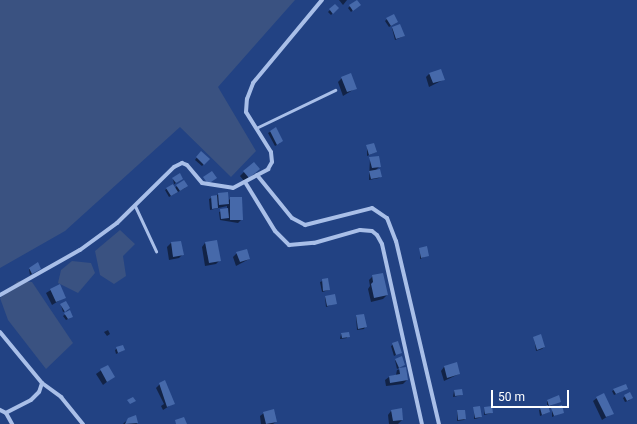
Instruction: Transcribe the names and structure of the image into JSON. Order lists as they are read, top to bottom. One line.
{"scale_bar":"50 m"}
